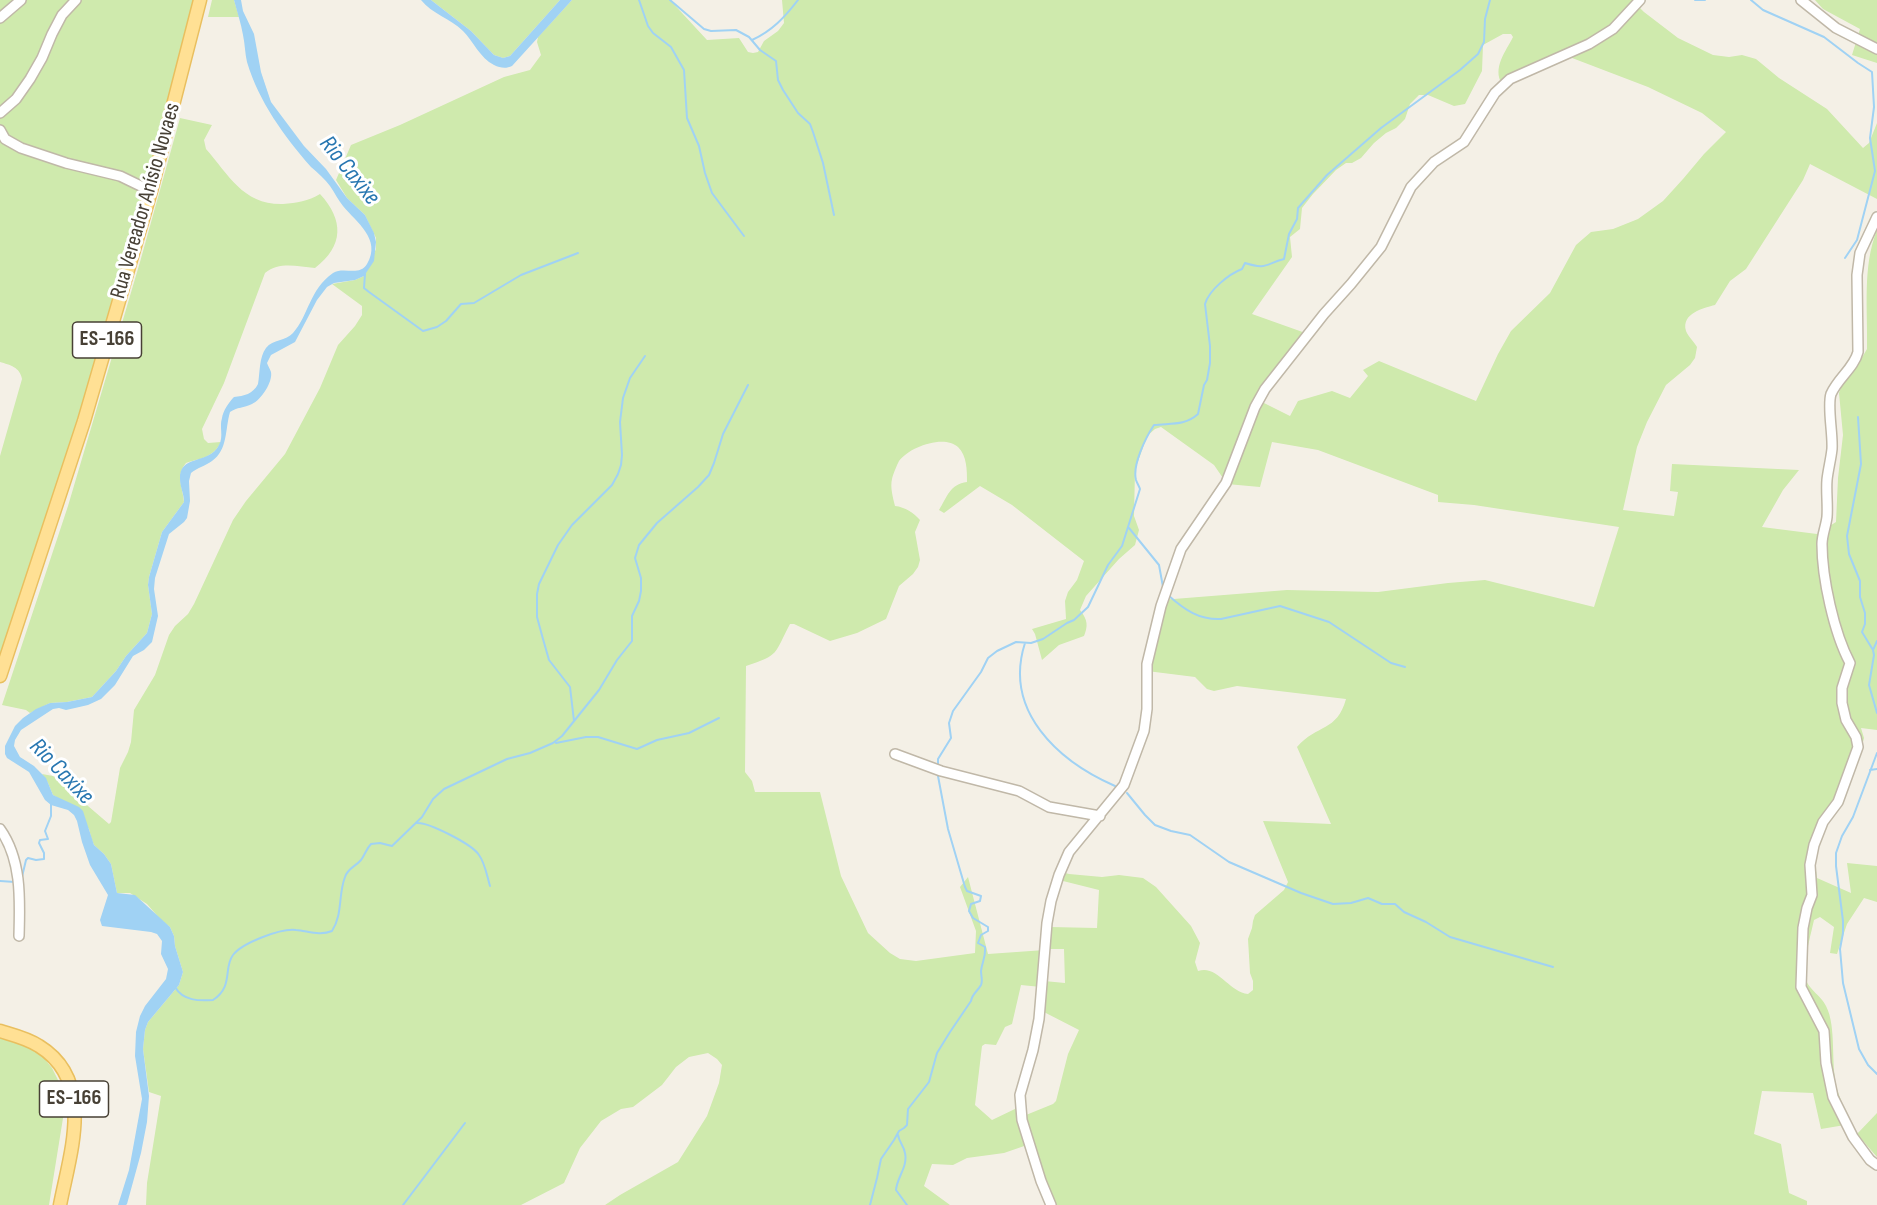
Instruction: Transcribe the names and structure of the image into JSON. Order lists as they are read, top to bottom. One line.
{"streets":{"main road":["Rua Vereador Anísio Novaes","ES-166"]},"water":["Rio Caxixe"]}
